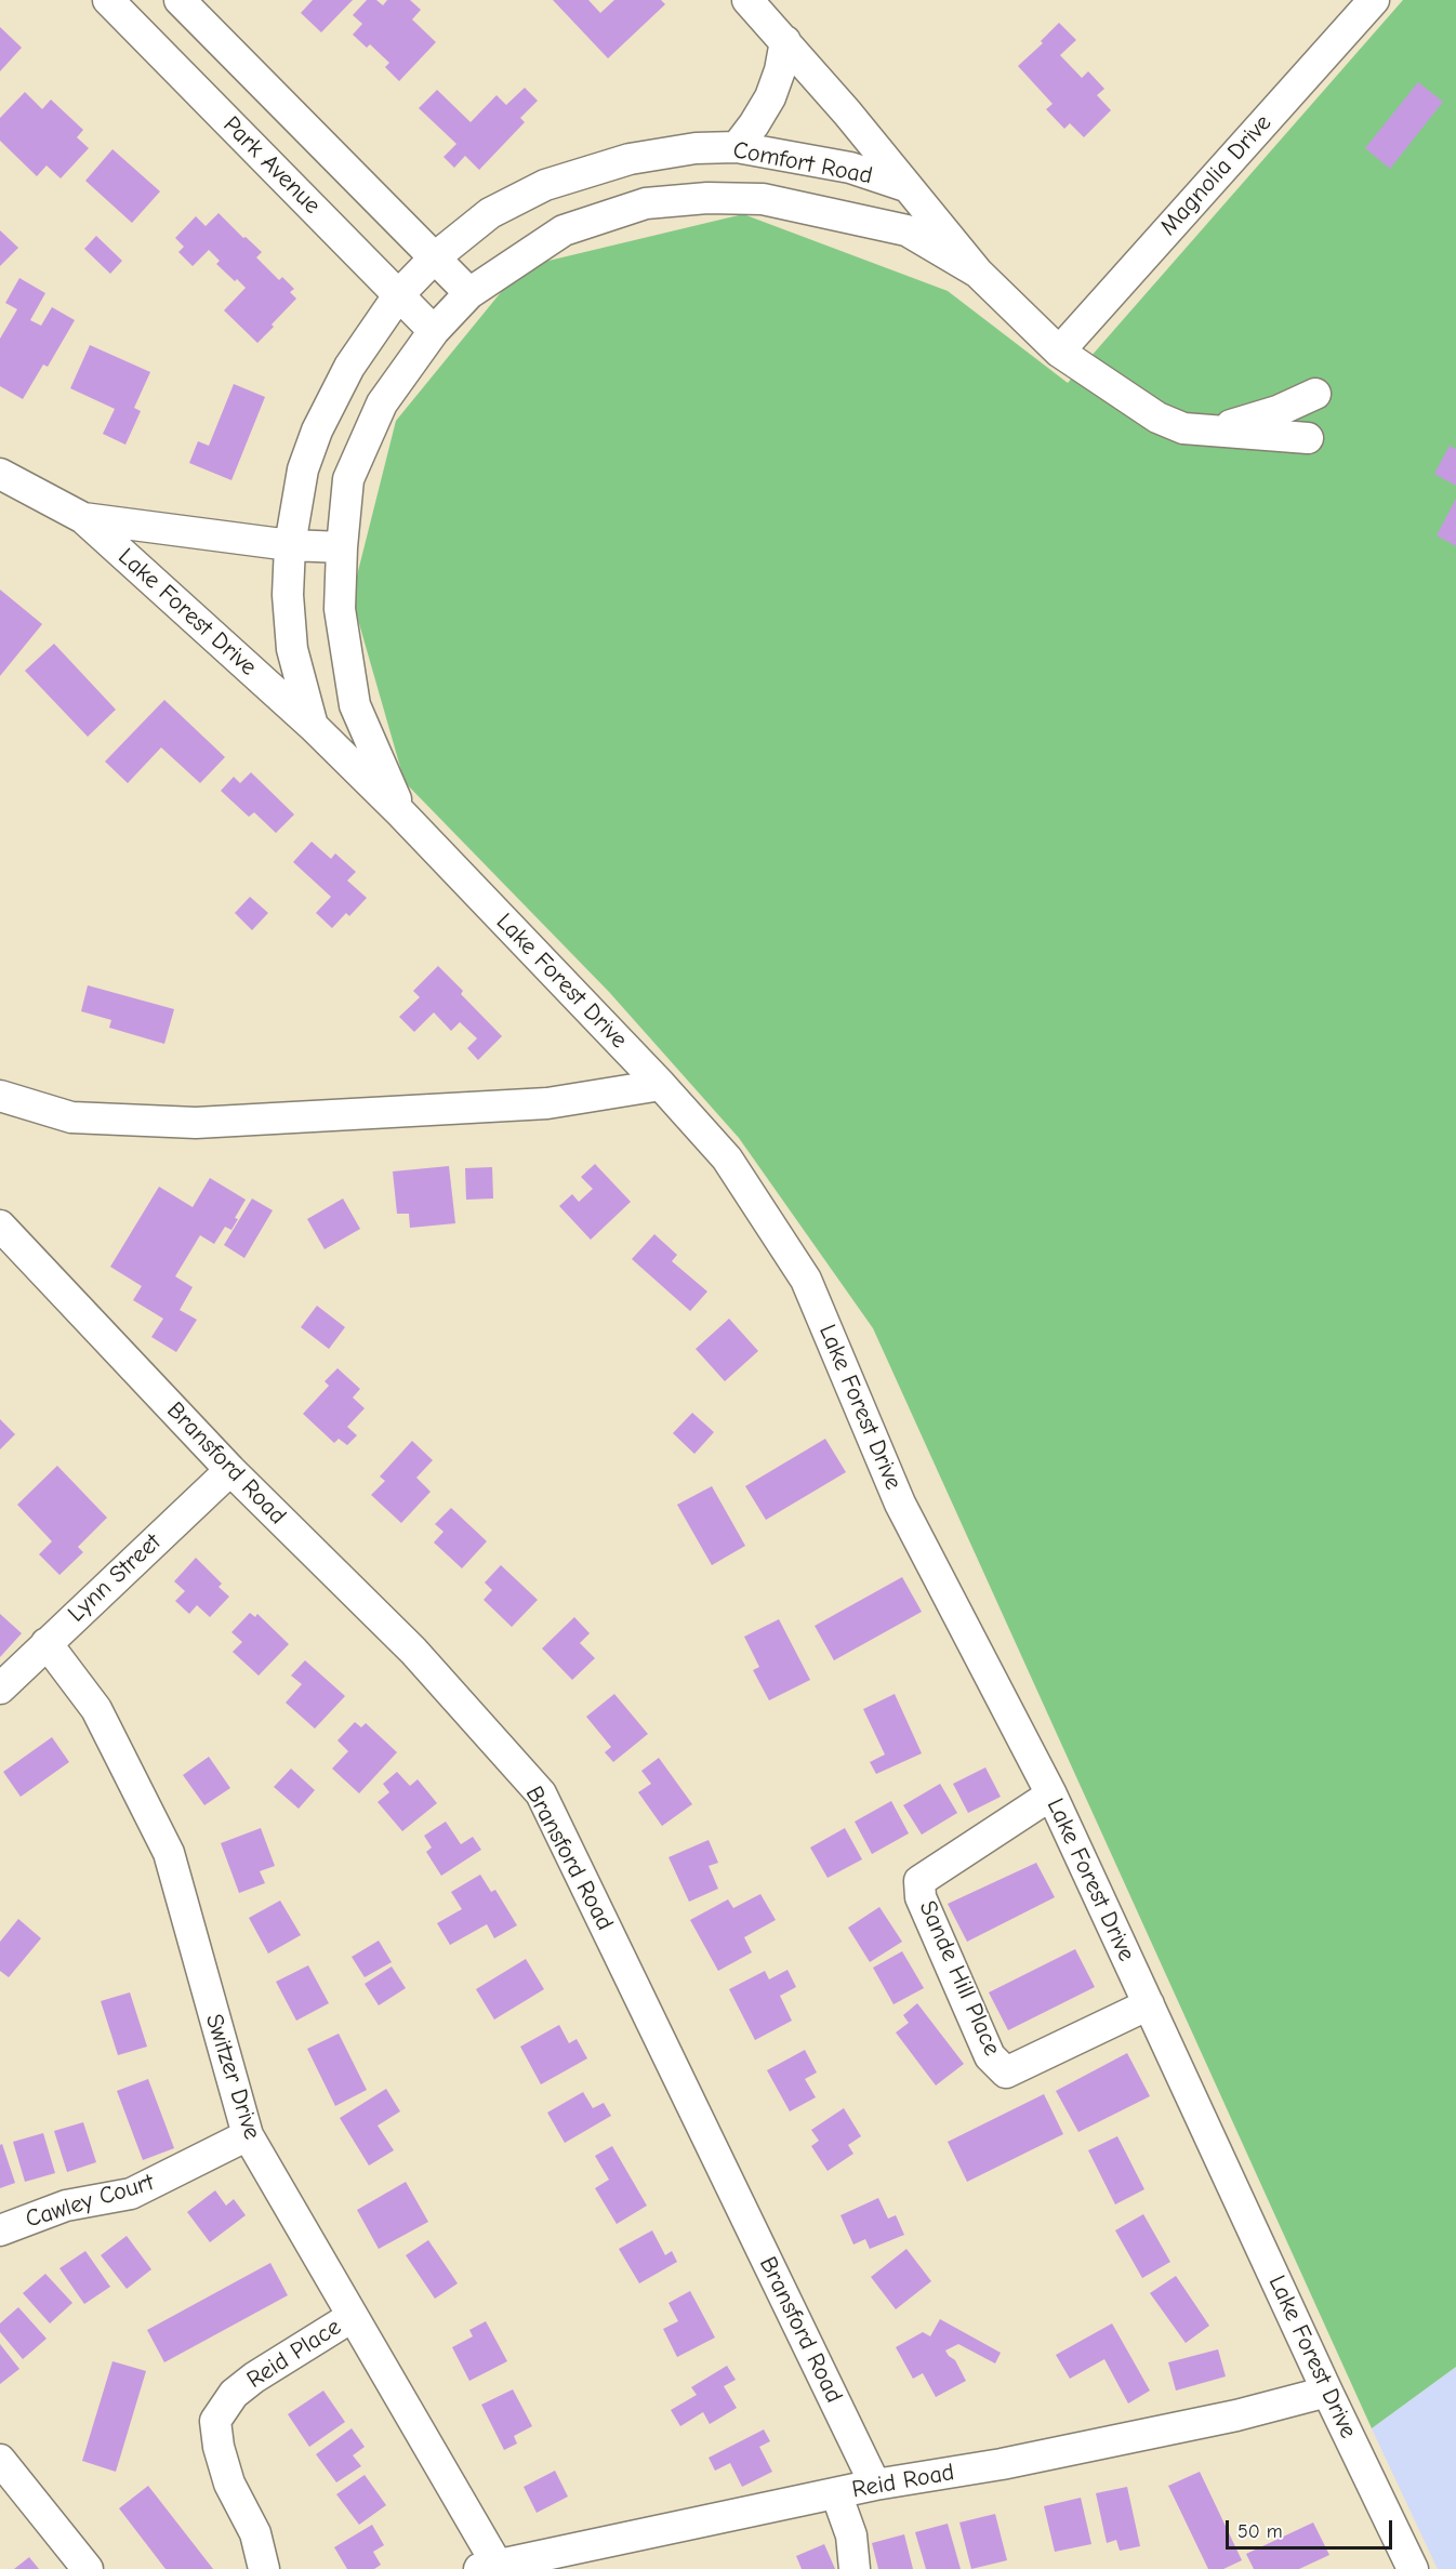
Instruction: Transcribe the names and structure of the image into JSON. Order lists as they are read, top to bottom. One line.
{"streets":{"street":["Comfort Road","Park Avenue","Magnolia Drive","Lake Forest Drive","Bransford Road","Lynn Street","Sande Hill Place","Switzer Drive","Cawley Court","Reid Place","Reid Road"]},"crossings":[["Comfort Road","Park Avenue"],["Comfort Road","Magnolia Drive"],["Comfort Road","Lake Forest Drive"],["Lake Forest Drive","Sande Hill Place"],["Lake Forest Drive","Reid Road"],["Bransford Road","Lynn Street"],["Bransford Road","Reid Road"],["Lynn Street","Switzer Drive"],["Switzer Drive","Cawley Court"],["Switzer Drive","Reid Place"],["Switzer Drive","Reid Road"]],"scale_bar":"50 m"}
